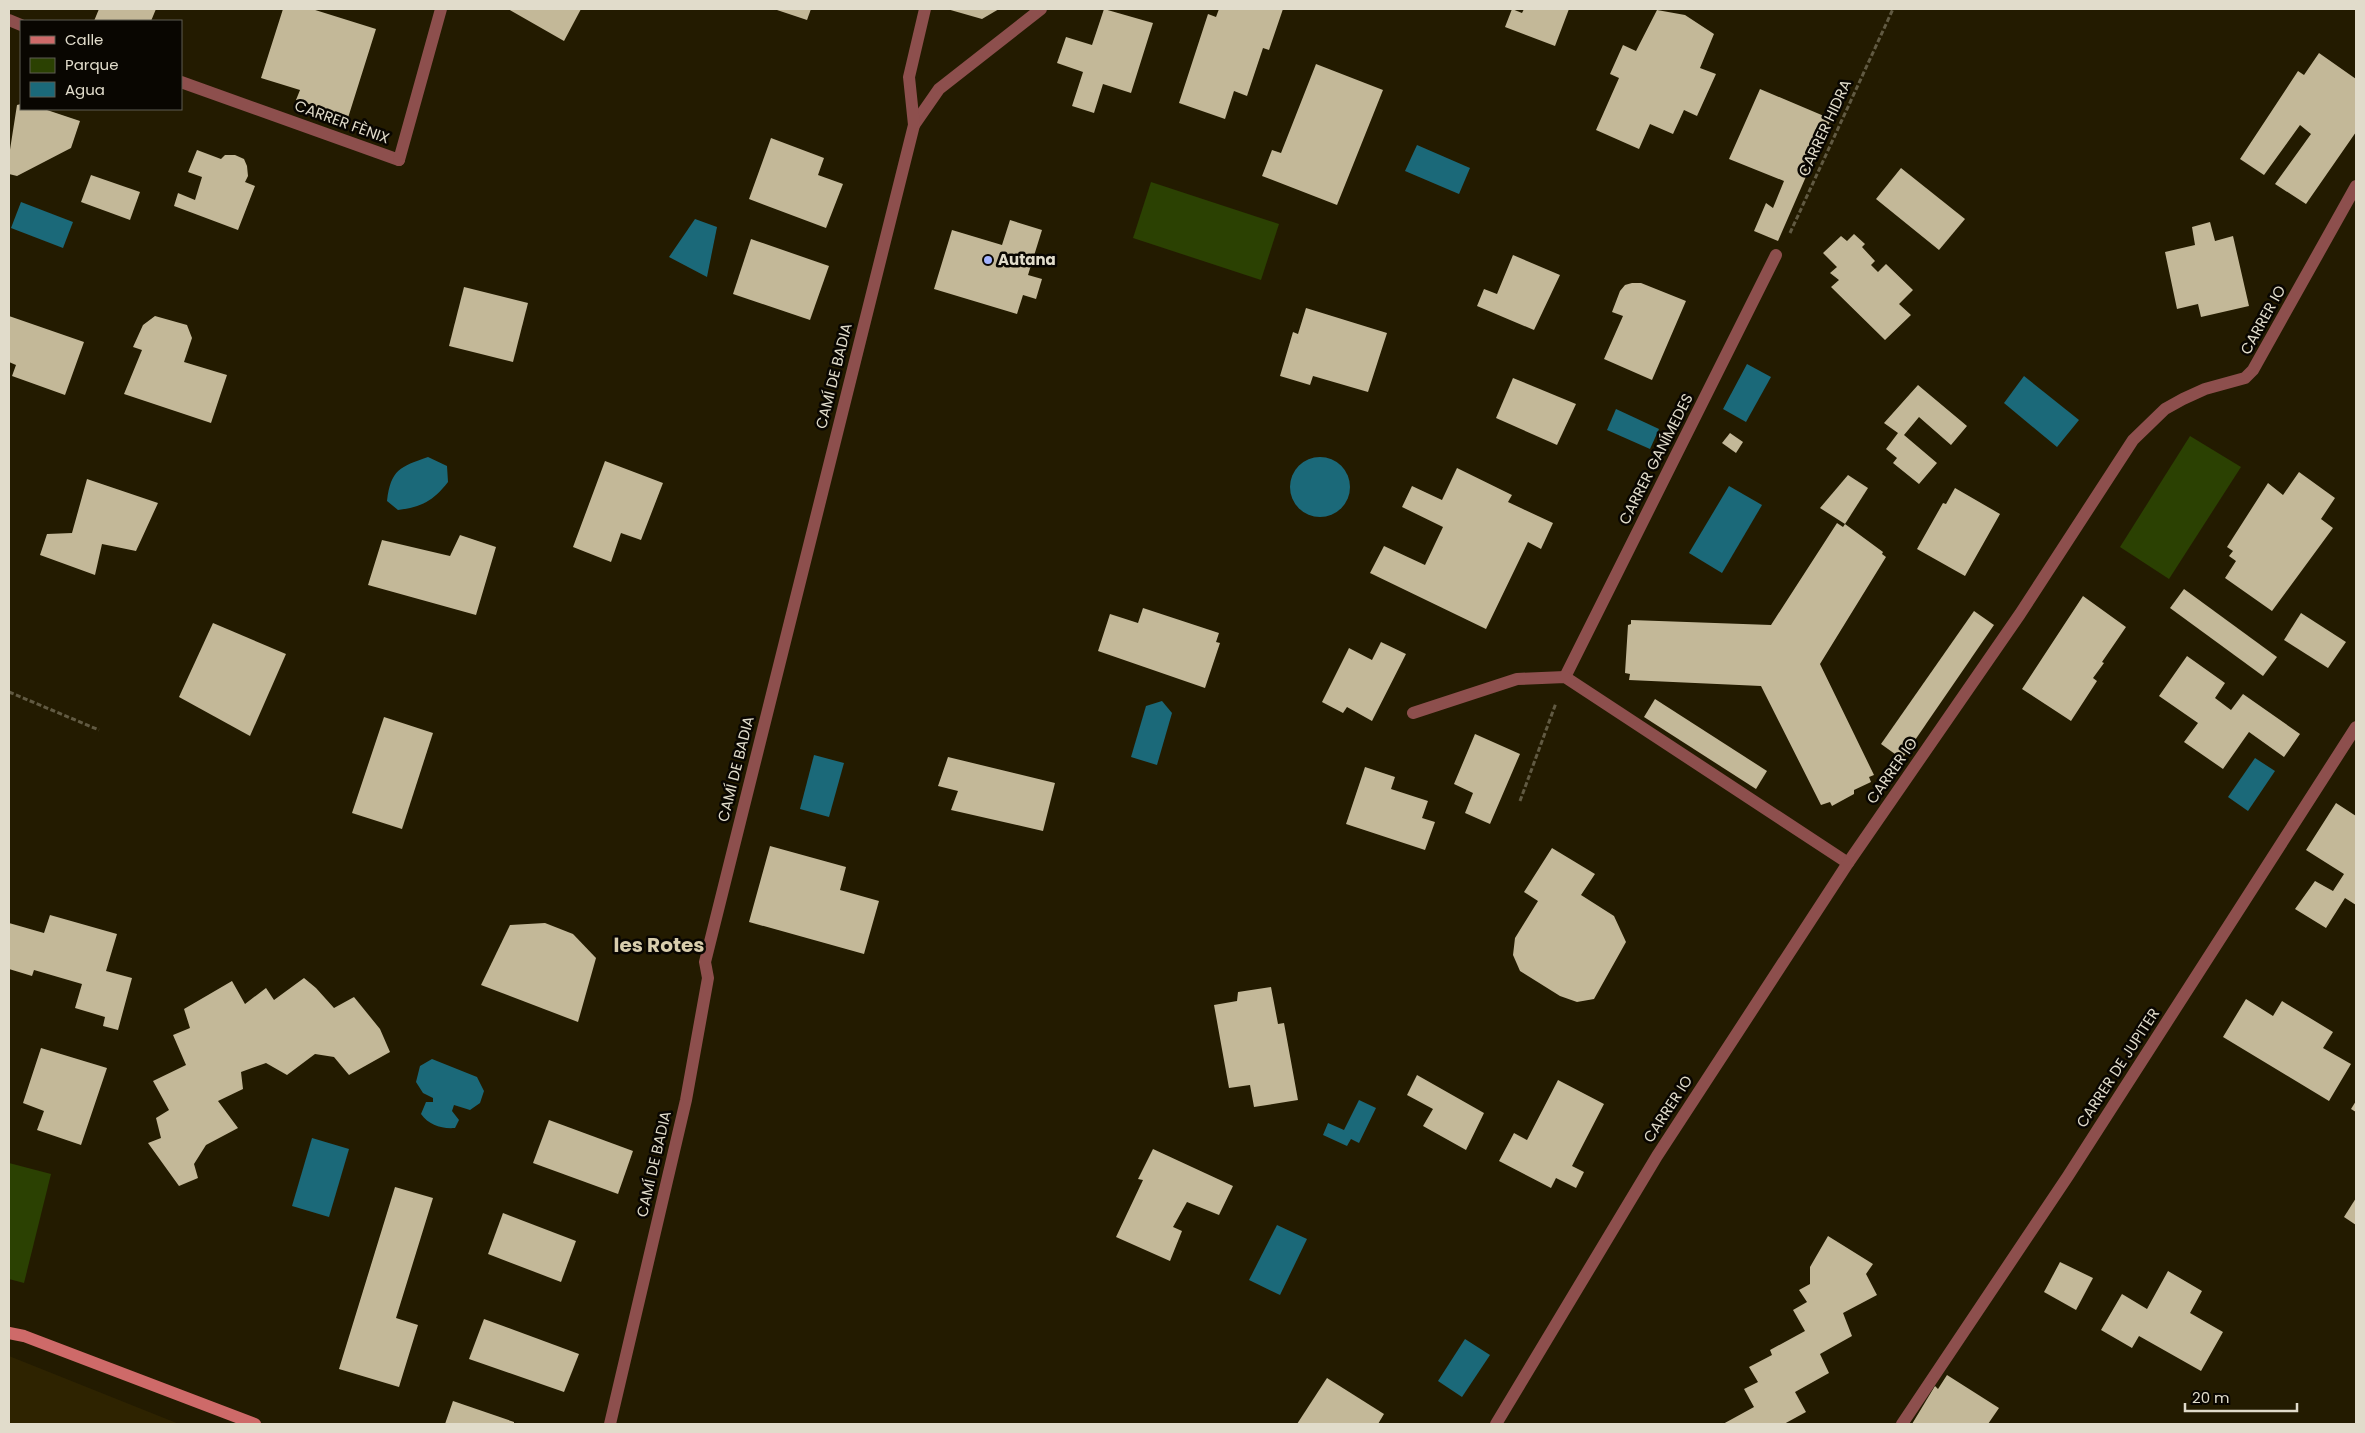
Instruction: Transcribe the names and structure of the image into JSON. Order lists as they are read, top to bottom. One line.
{"streets":{"street":["CARRER FÈNIX","CARRER IO","CAMÍ DE BADIA","CARRER GANÍMEDES","CARRER DE JUPITER"],"path":["CARRER HIDRA"]},"crossings":[["CARRER HIDRA","CARRER GANÍMEDES"]],"districts":["les Rotes"],"places":["Autana"],"legend":["Calle","Parque","Agua"],"scale_bar":"20 m"}
